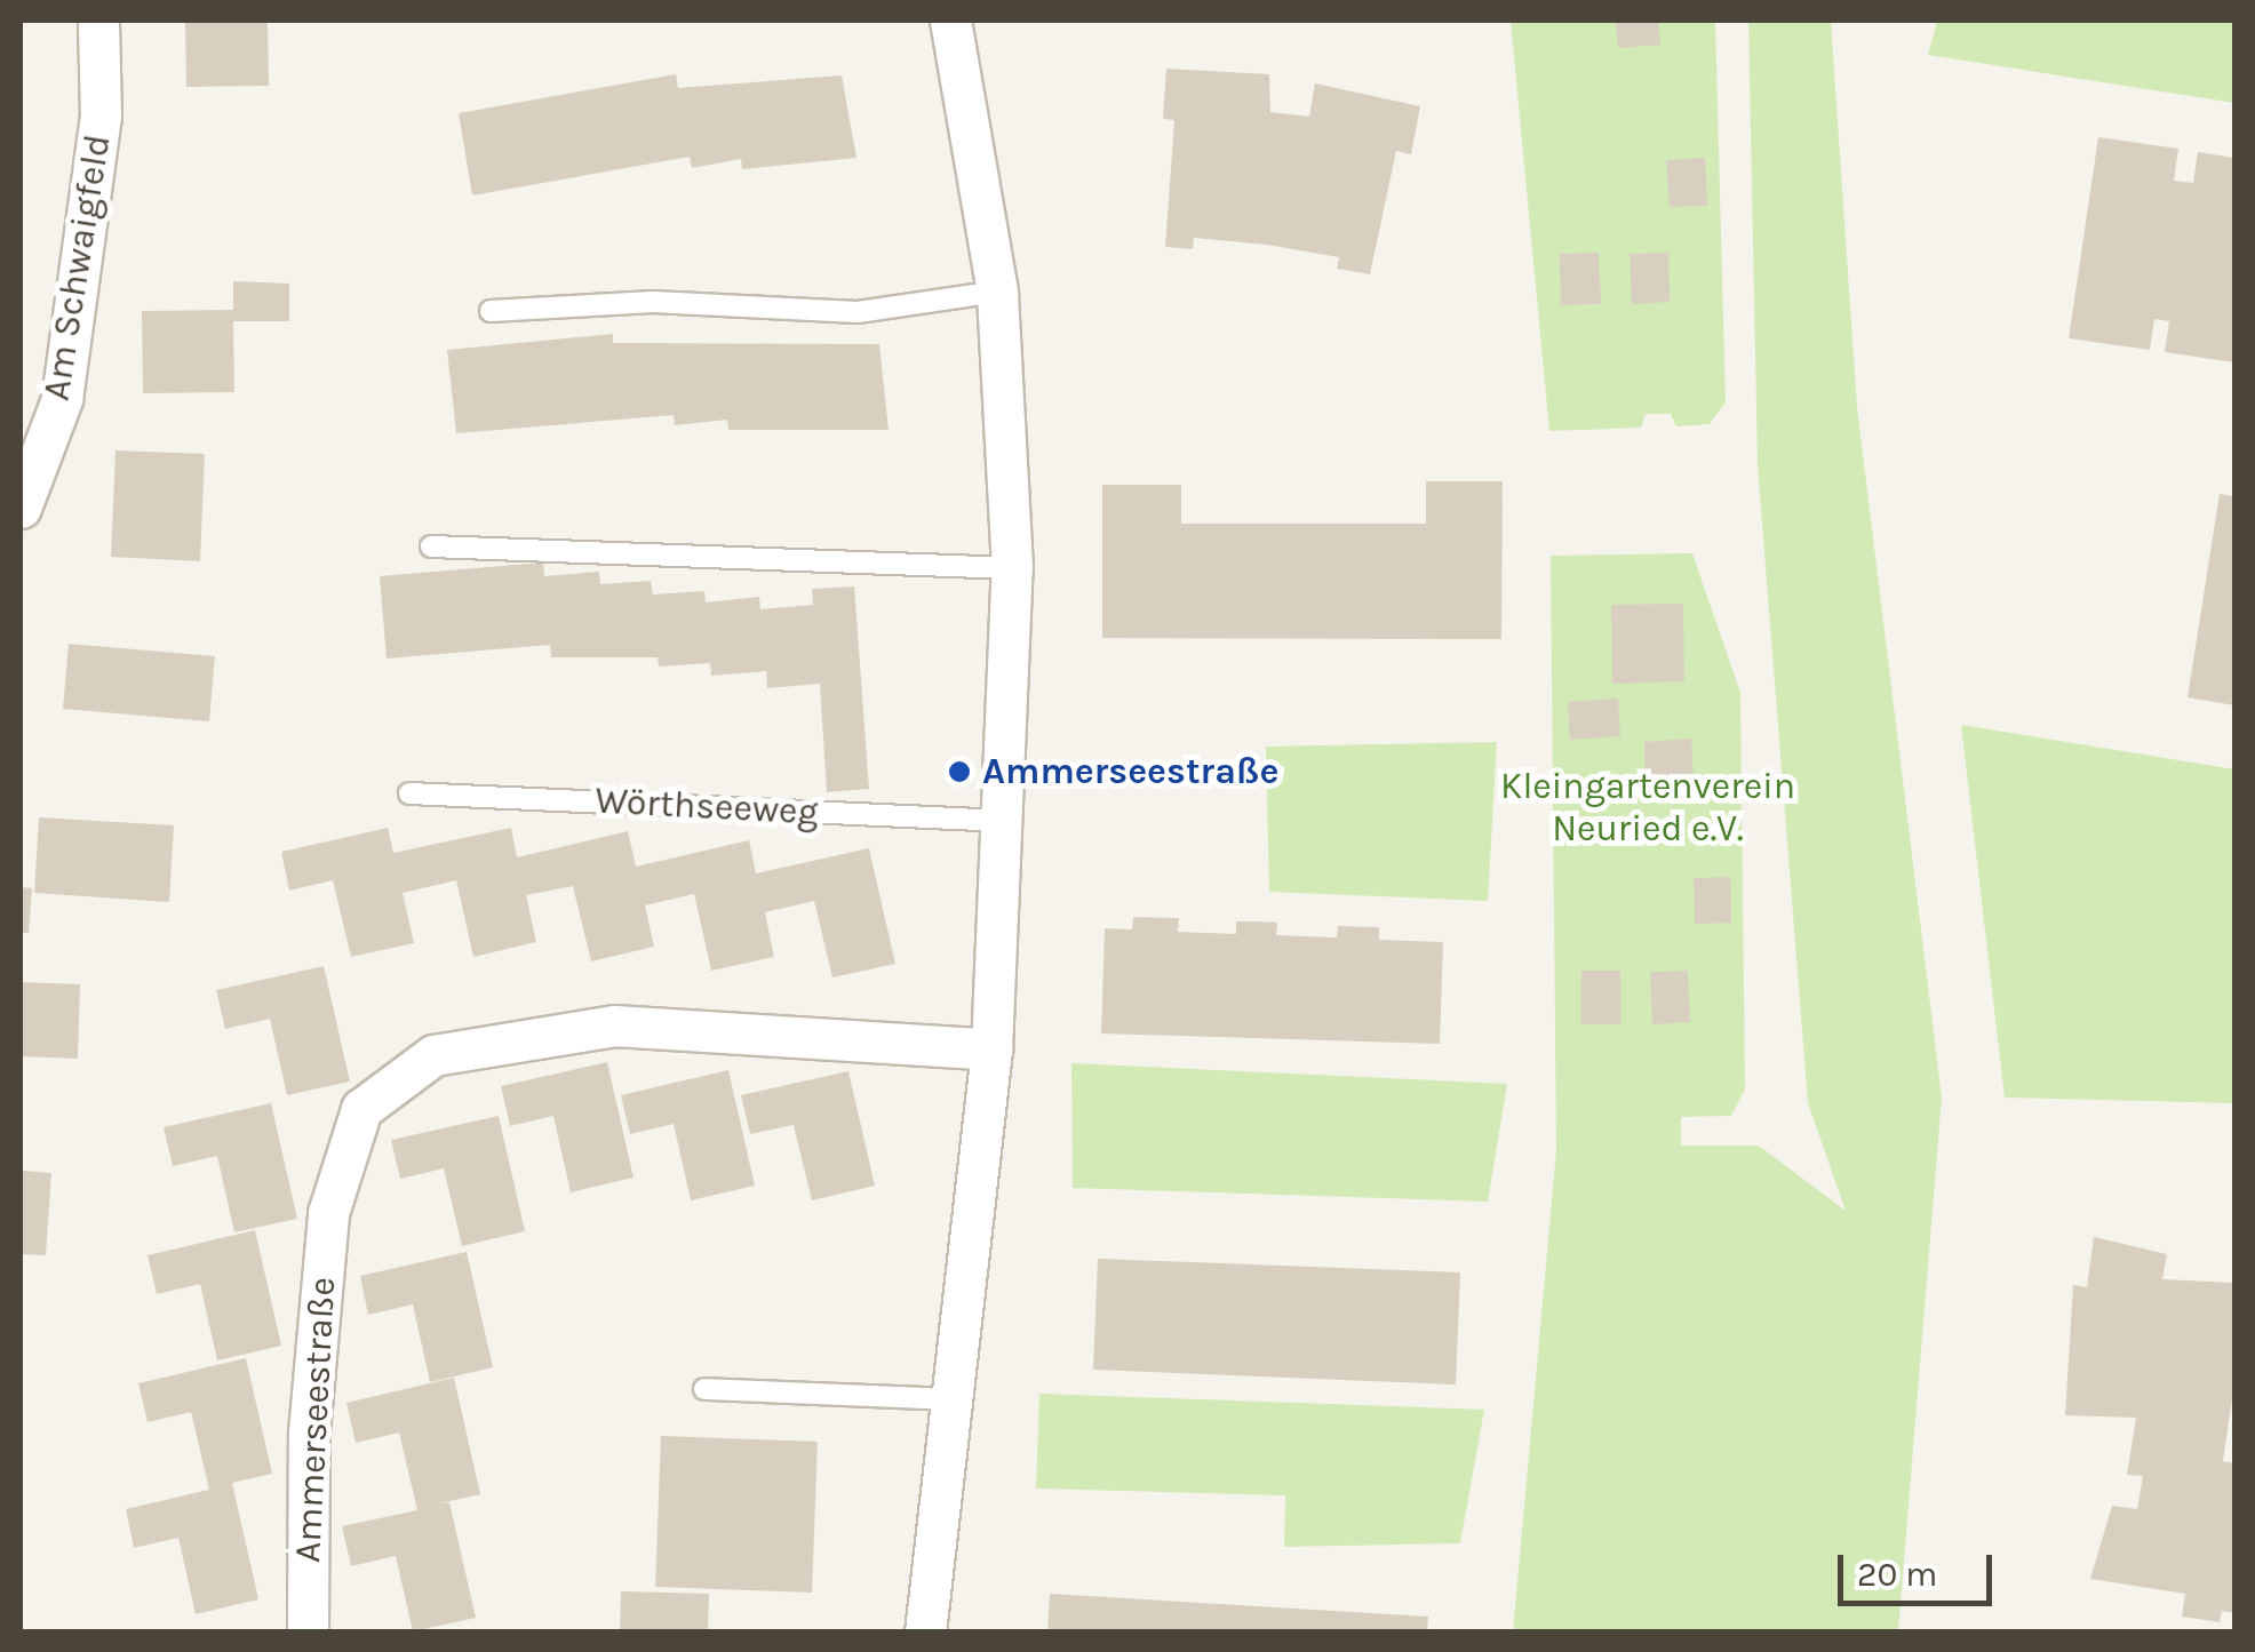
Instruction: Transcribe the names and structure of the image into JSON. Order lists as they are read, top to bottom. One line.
{"streets":{"street":["Am Schwaigfeld","Ammerseestraße"],"lane":["Wörthseeweg"]},"parks":["Kleingartenverein Neuried e.V."],"places":["Ammerseestraße"],"scale_bar":"20 m"}
